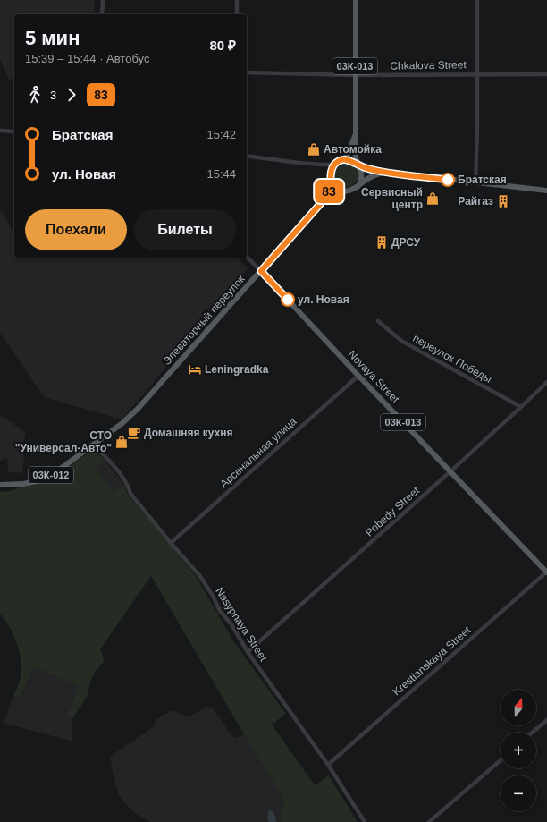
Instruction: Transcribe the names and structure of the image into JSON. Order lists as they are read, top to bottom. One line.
{"streets":{"main road":["03К-013","Элеваторный переулок","Novaya Street","03К-012"],"street":["Chkalova Street","переулок Победы","Арсенальная улица","Pobedy Street","Nasypnaya Street","Krestianskaya Street"]},"crossings":[["Chkalova Street","03К-013"],["03К-013","Элеваторный переулок"],["Элеваторный переулок","Novaya Street"],["Элеваторный переулок","03К-012"],["Элеваторный переулок","Nasypnaya Street"],["переулок Победы","Pobedy Street"],["Novaya Street","Арсенальная улица"],["Novaya Street","Pobedy Street"],["Novaya Street","Krestianskaya Street"],["Арсенальная улица","Nasypnaya Street"],["03К-012","Nasypnaya Street"],["Pobedy Street","Nasypnaya Street"],["Nasypnaya Street","Krestianskaya Street"]],"places":{"shop":["Автомойка","Сервисный центр","СТО \"Универсал-Авто\""],"other":["Братская","ул. Новая"],"building":["Райгаз","ДРСУ"],"hotel":["Leningradka"],"cafe":["Домашняя кухня"]},"lines":["bus line 83"],"north":"top","page":{"on_map":"83","heading":["5 мин","15:39 – 15:44 · Автобус","80 ₽"],"legs":["3","83"],"list":[{"name":"Братская","value":"15:42"},{"name":"ул. Новая","value":"15:44"}],"buttons":["Поехали","Билеты"],"map_buttons":["+","−"]}}
